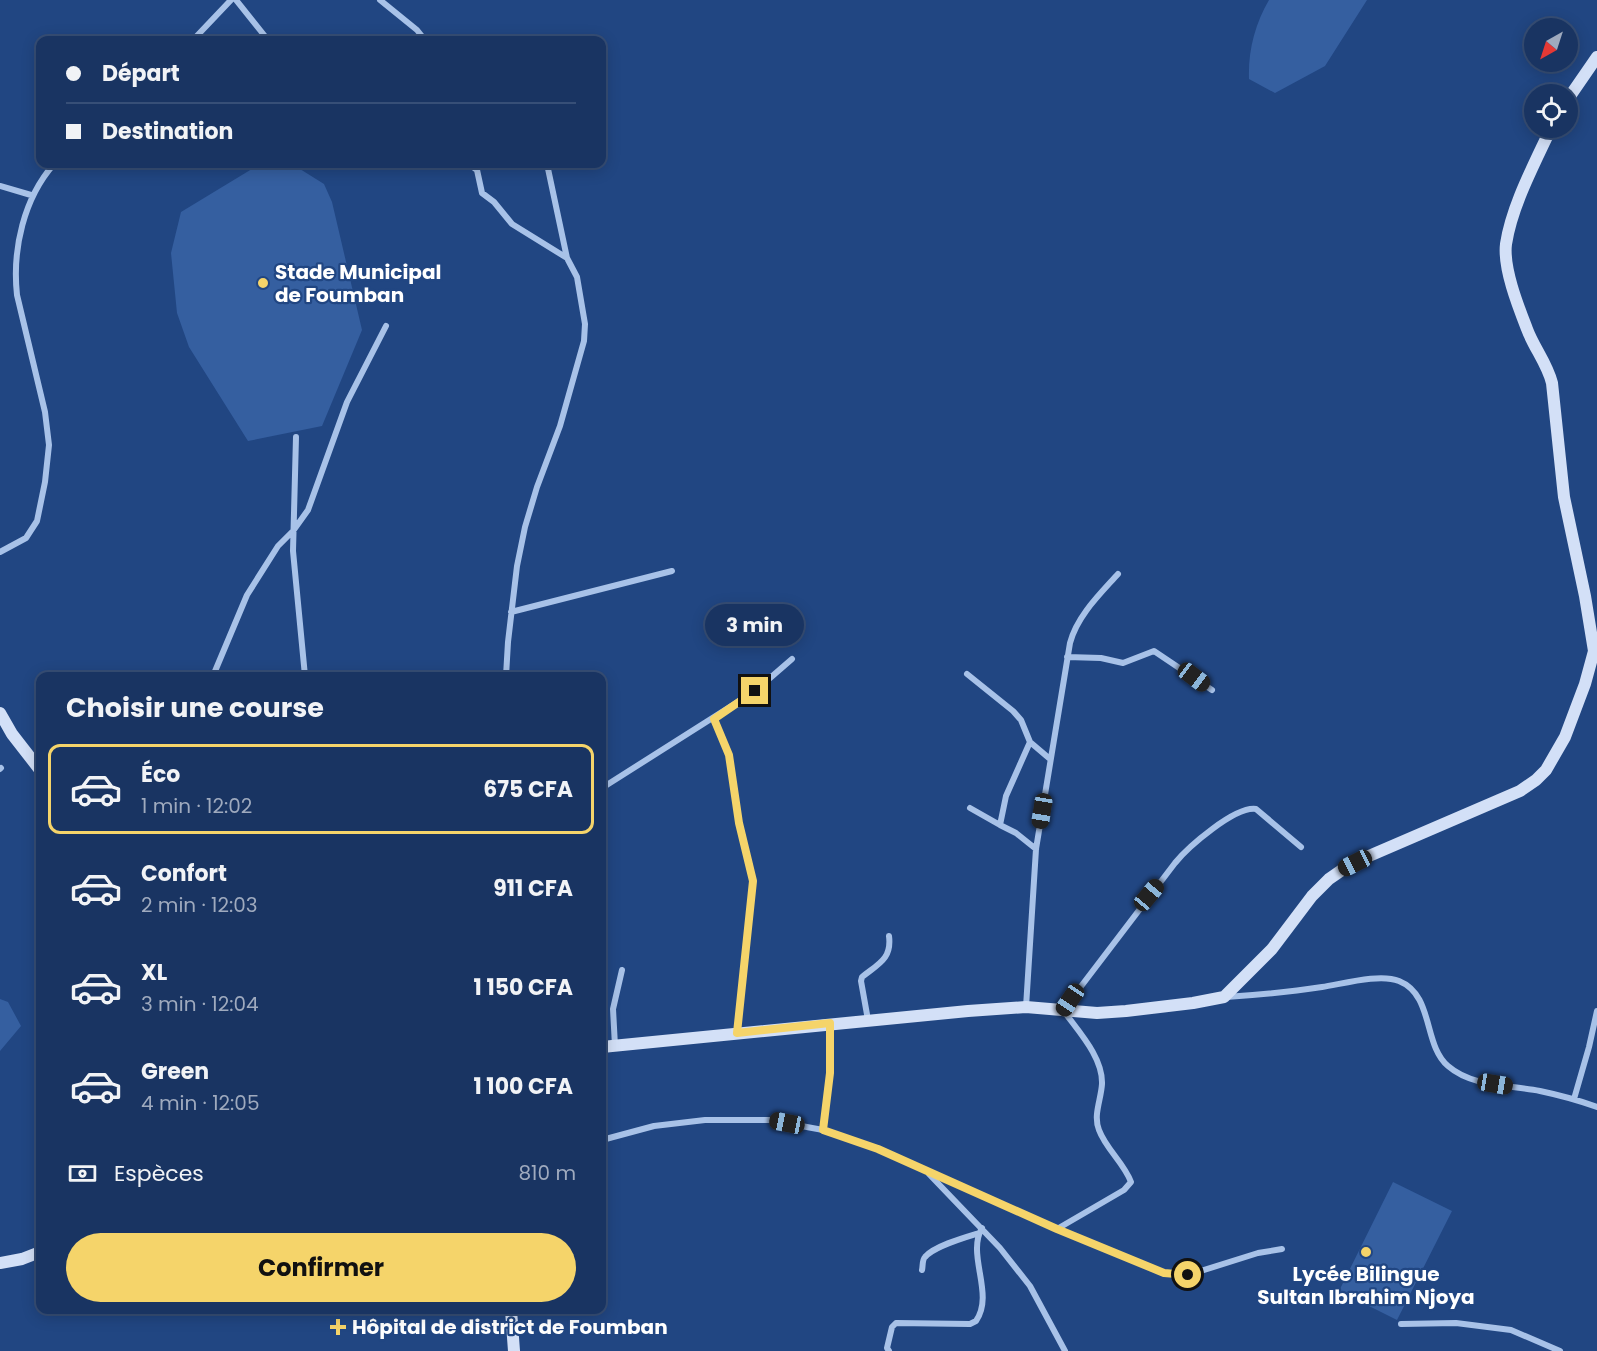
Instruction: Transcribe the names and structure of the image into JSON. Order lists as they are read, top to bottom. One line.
{"places":{"other":["Stade Municipal de Foumban","Lycée Bilingue Sultan Ibrahim Njoya"],"health":["Hôpital de district de Foumban"]},"north":"bottom left","page":{"banner":["Départ","Destination"],"bubble":"3 min","heading":"Choisir une course","list":[{"name":"Éco","note":"1 min · 12:02","value":"675 CFA"},{"name":"Confort","note":"2 min · 12:03","value":"911 CFA"},{"name":"XL","note":"3 min · 12:04","value":"1 150 CFA"},{"name":"Green","note":"4 min · 12:05","value":"1 100 CFA"}],"pay":["Espèces","810 m"],"buttons":"Confirmer"}}
